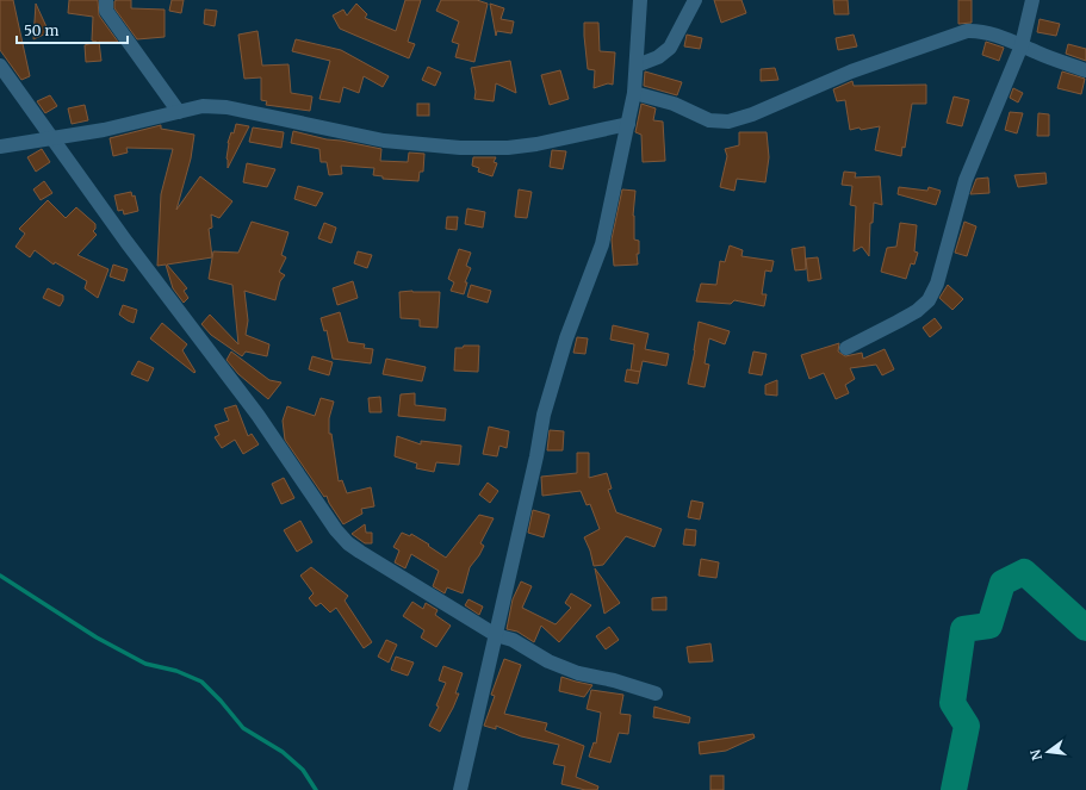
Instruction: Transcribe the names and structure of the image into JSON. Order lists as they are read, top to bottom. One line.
{"scale_bar":"50 m","north":"left"}
